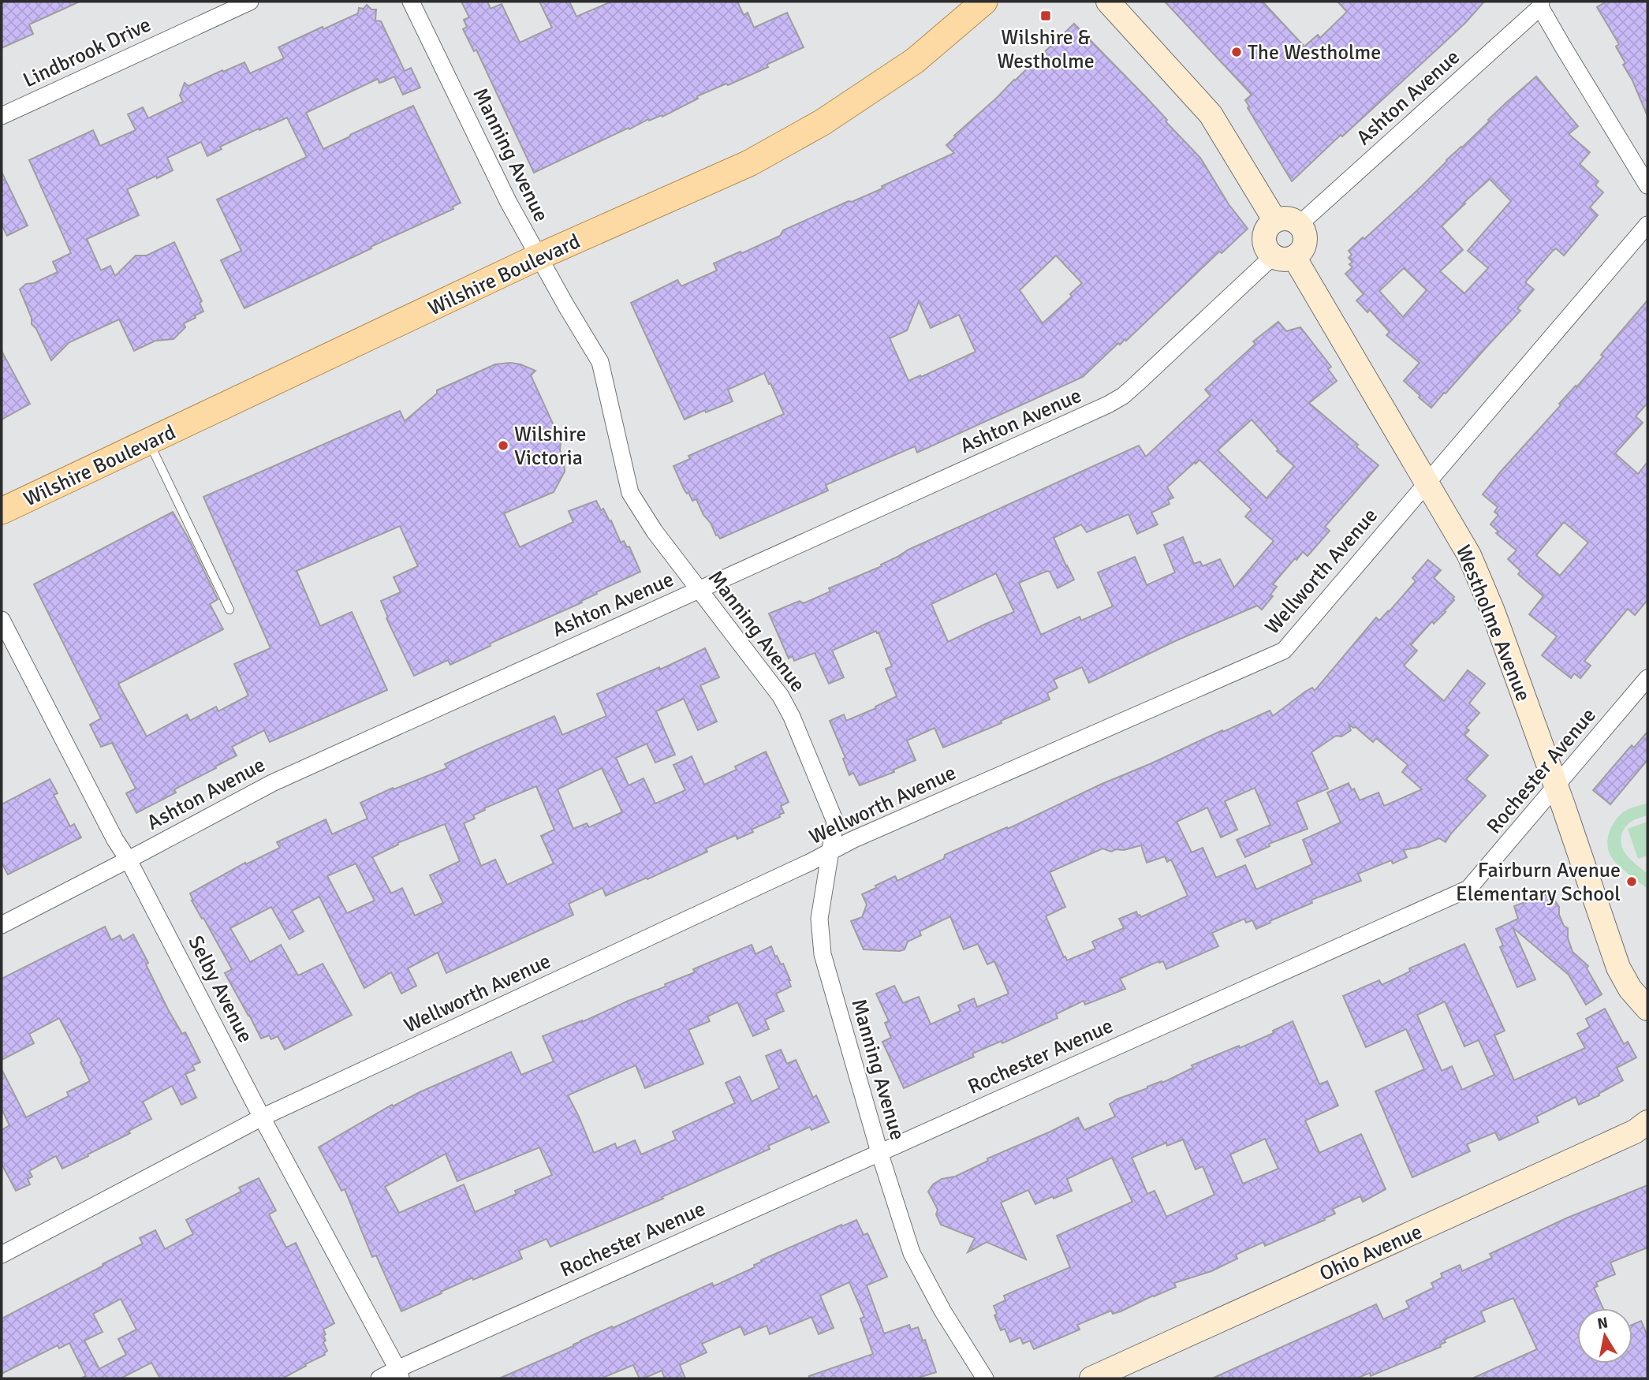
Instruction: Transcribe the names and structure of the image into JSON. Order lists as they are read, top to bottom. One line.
{"streets":{"main road":["Wilshire Boulevard"],"street":["Lindbrook Drive","Ashton Avenue","Manning Avenue","Wellworth Avenue","Westholme Avenue","Rochester Avenue","Selby Avenue","Ohio Avenue"]},"crossings":[["Ashton Avenue","Manning Avenue"],["Ashton Avenue","Westholme Avenue"],["Ashton Avenue","Selby Avenue"],["Manning Avenue","Wilshire Boulevard"],["Manning Avenue","Wellworth Avenue"],["Manning Avenue","Rochester Avenue"],["Wellworth Avenue","Westholme Avenue"],["Wellworth Avenue","Selby Avenue"],["Westholme Avenue","Rochester Avenue"],["Rochester Avenue","Selby Avenue"]],"places":{"transit":["Wilshire & Westholme"],"other":["The Westholme","Wilshire Victoria","Fairburn Avenue Elementary School"]},"north":"top"}
